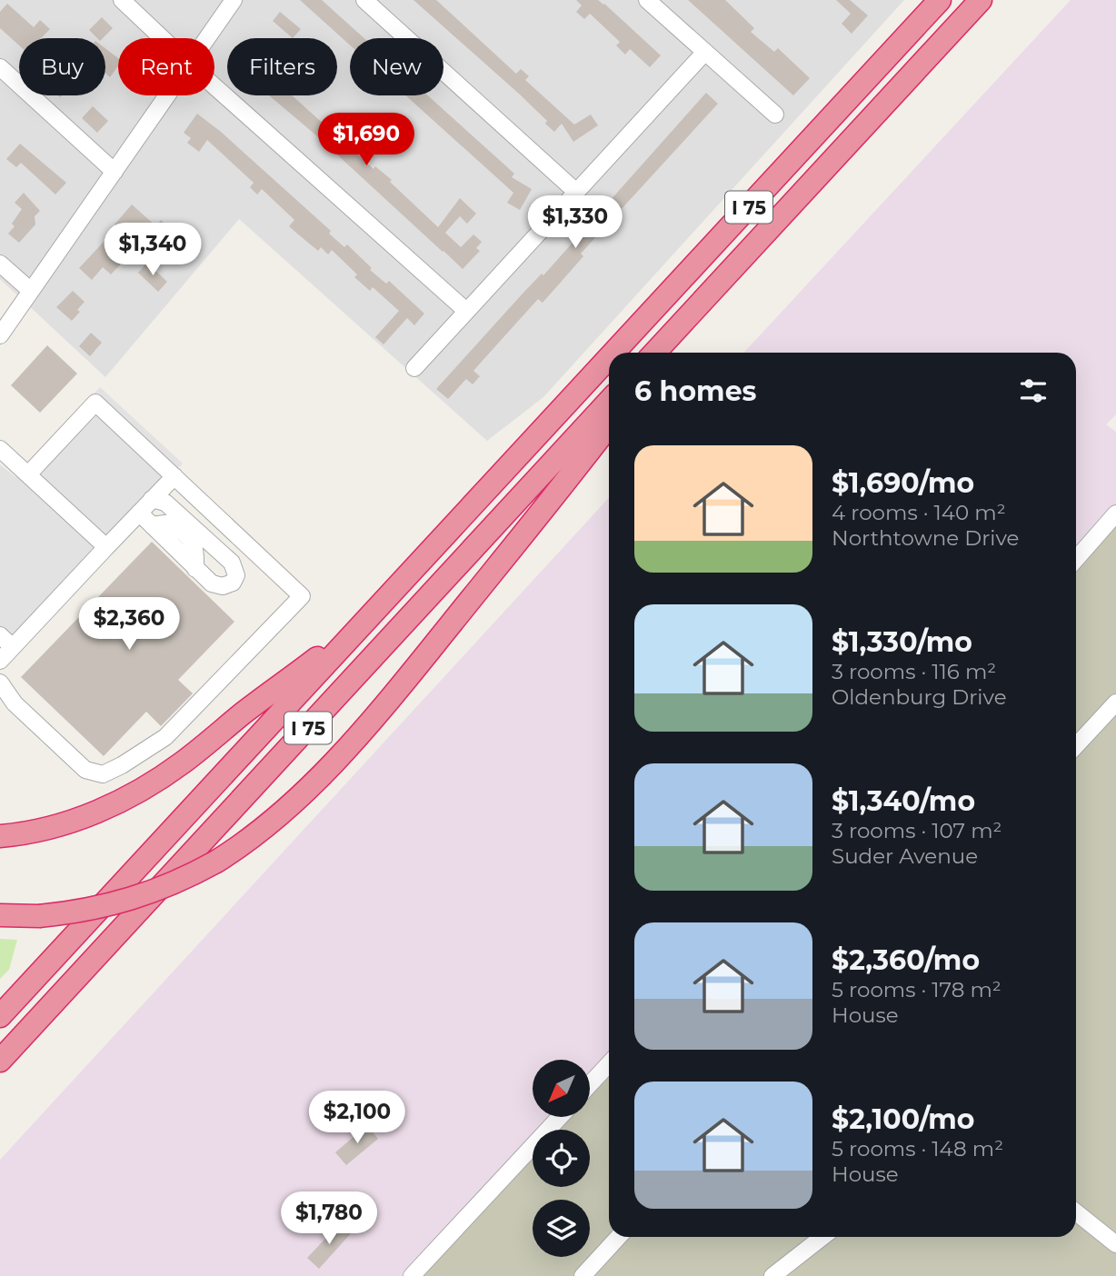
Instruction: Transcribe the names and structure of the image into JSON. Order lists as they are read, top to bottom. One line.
{"streets":{"highway":["I 75"]},"north":"bottom left","page":{"chip":["Buy","Rent","Filters","New"],"price":["$1,690","$1,330","$1,340","$2,360","$2,100","$1,780"],"heading":"6 homes","list":[{"name":"$1,690/mo","note":"4 rooms · 140 m² · Northtowne Drive"},{"name":"$1,330/mo","note":"3 rooms · 116 m² · Oldenburg Drive"},{"name":"$1,340/mo","note":"3 rooms · 107 m² · Suder Avenue"},{"name":"$2,360/mo","note":"5 rooms · 178 m² · House"},{"name":"$2,100/mo","note":"5 rooms · 148 m² · House"}]}}
